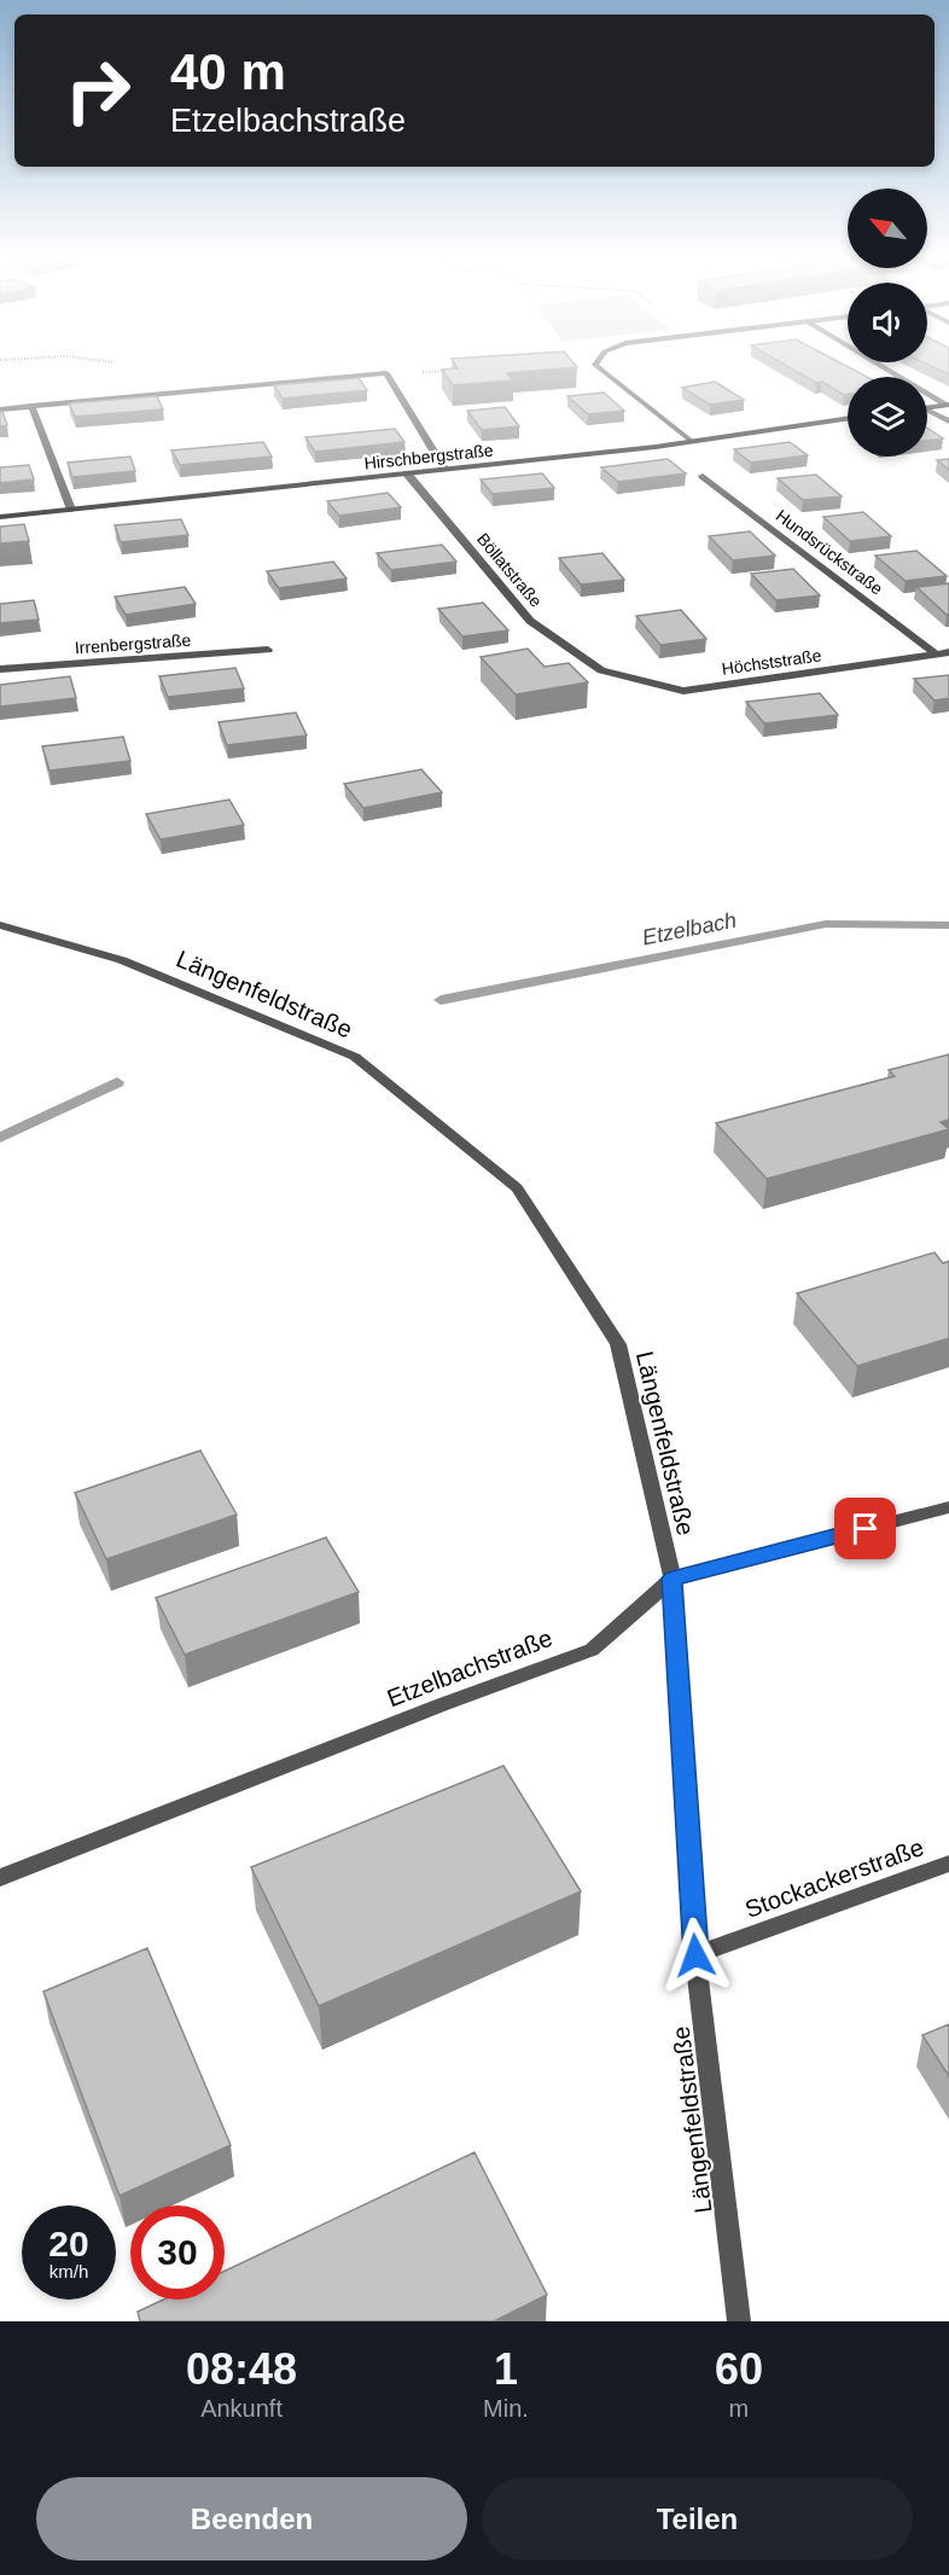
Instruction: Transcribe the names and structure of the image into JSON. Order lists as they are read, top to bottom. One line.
{"streets":{"street":["Hirschbergstraße","Hundsrückstraße","Böllatstraße","Irrenbergstraße","Höchststraße","Längenfeldstraße","Etzelbachstraße","Stockackerstraße"]},"crossings":[["Hirschbergstraße","Böllatstraße"],["Hundsrückstraße","Höchststraße"],["Böllatstraße","Höchststraße"],["Längenfeldstraße","Etzelbachstraße"],["Längenfeldstraße","Stockackerstraße"]],"water":["Etzelbach"],"north":"top left","page":{"turn":["40 m","Etzelbachstraße"],"speed":"20 km/h","limit":"30","eta":["08:48","Ankunft","1","Min.","60","m"],"buttons":["Beenden","Teilen"]}}
